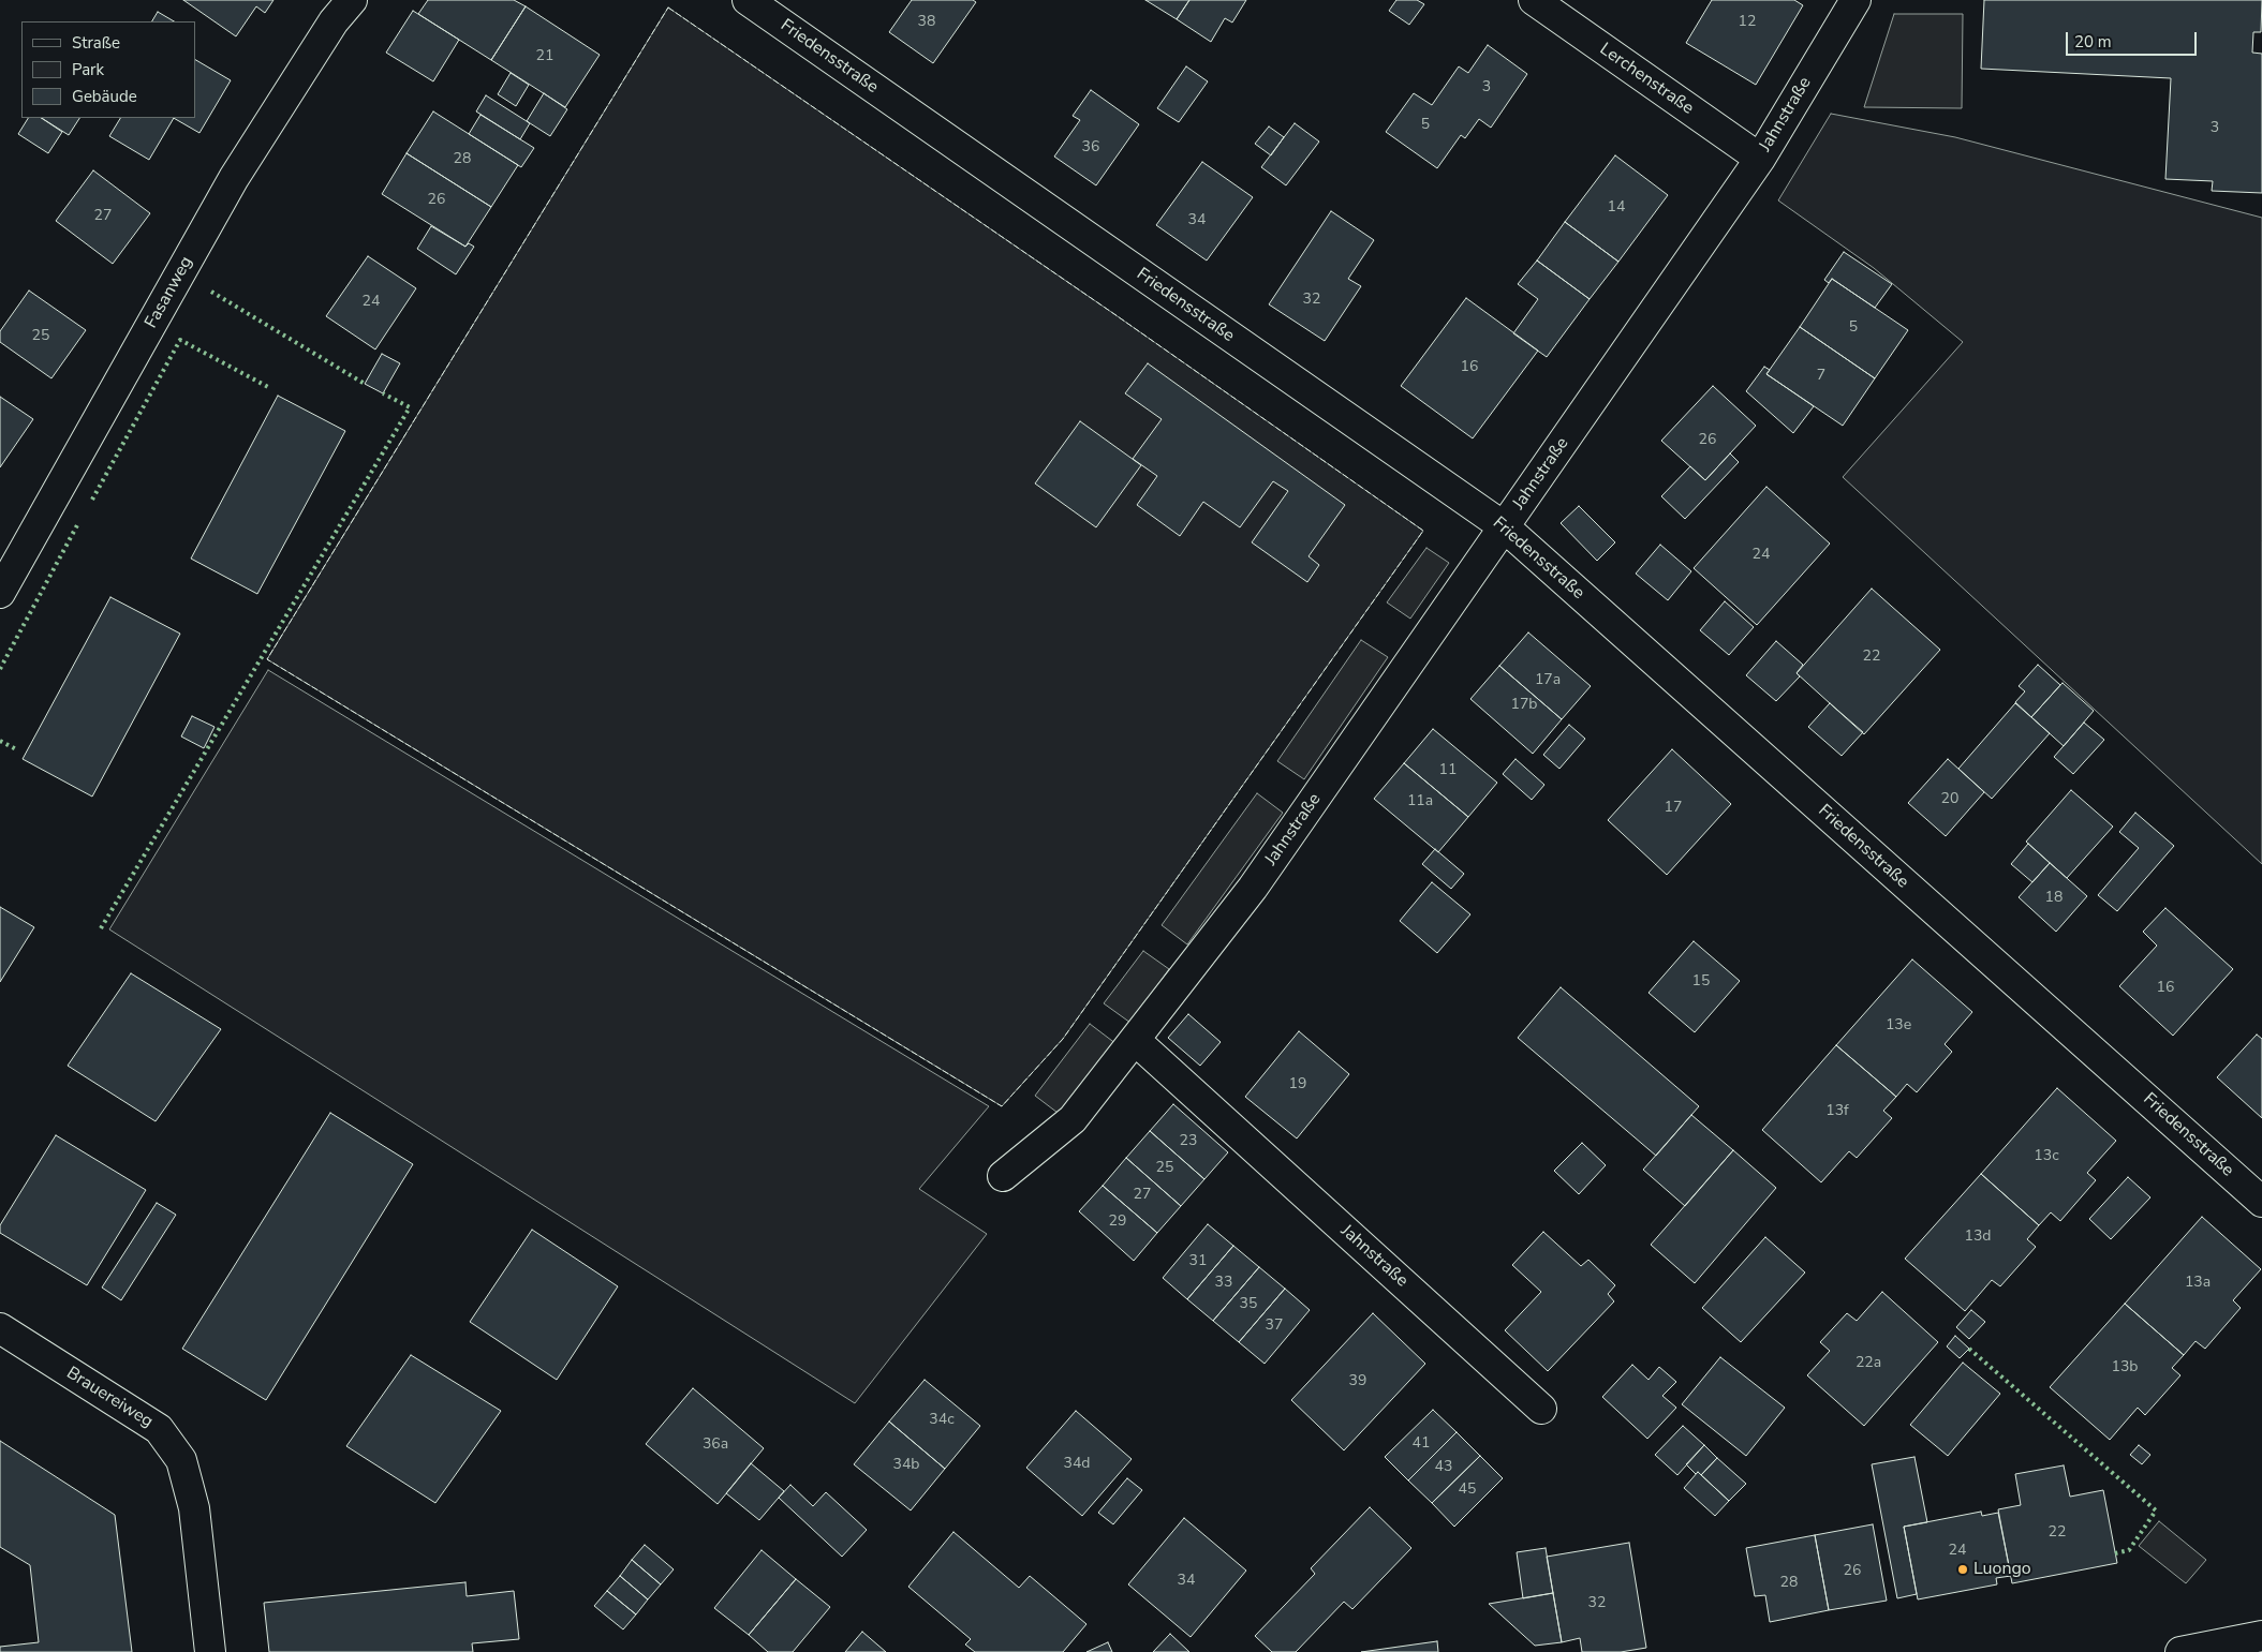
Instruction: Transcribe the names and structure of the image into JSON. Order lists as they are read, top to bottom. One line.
{"streets":{"street":["Friedensstraße","Lerchenstraße","Jahnstraße","Fasanweg","Brauereiweg"]},"crossings":[["Friedensstraße","Jahnstraße"],["Lerchenstraße","Jahnstraße"]],"places":["Luongo"],"house_numbers":["38","12","21","3","5","3","36","28","26","14","27","34","32","24","5","25","16","7","26","24","22","17a","17b","11","20","11a","17","18","15","16","13e","19","13f","23","13c","25","27","29","13d","31","33","13a","35","37","22a","13b","39","34c","41","36a","34d","34b","43","45","22","24","26","34","28","32"],"legend":["Straße","Park","Gebäude"],"scale_bar":"20 m"}
